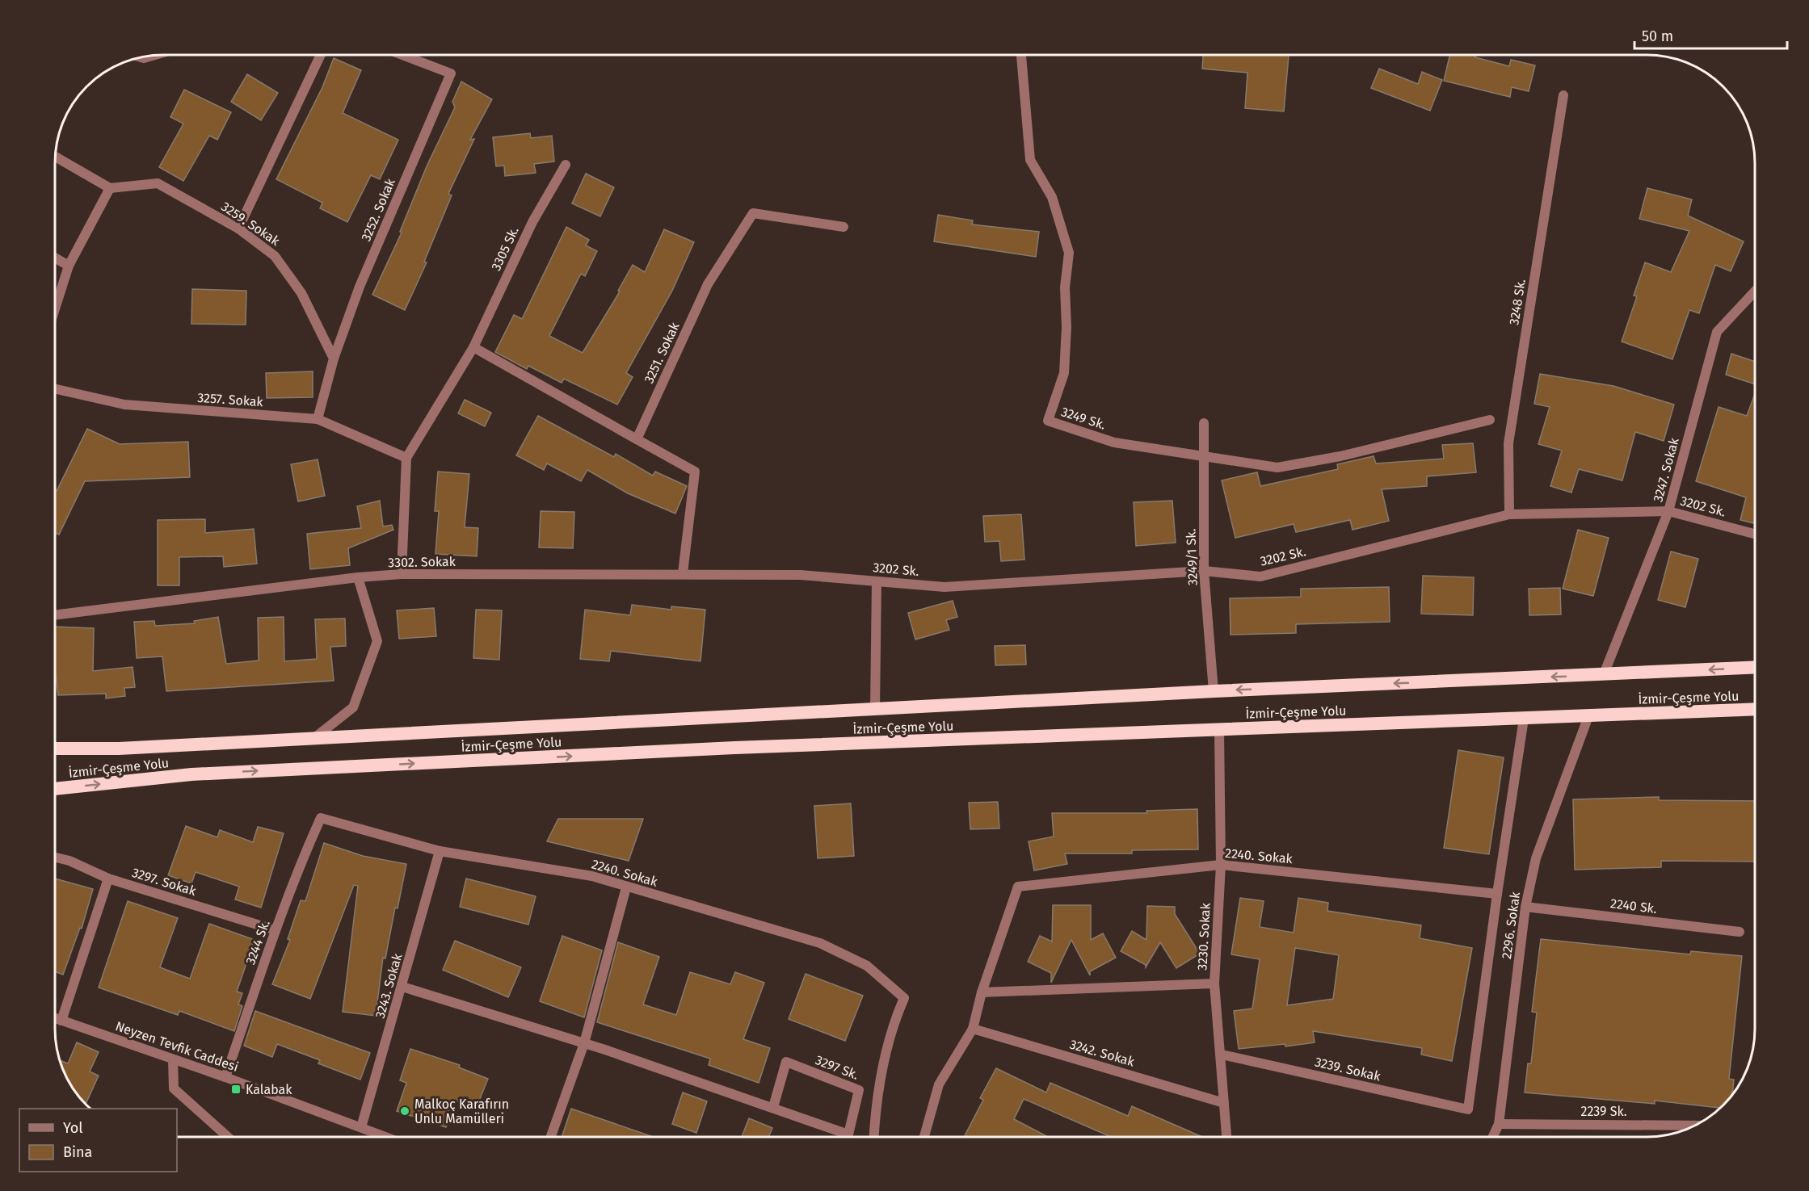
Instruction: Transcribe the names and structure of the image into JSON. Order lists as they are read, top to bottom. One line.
{"streets":{"highway":["İzmir-Çeşme Yolu"],"street":["3252. Sokak","3259. Sokak","3305 Sk.","3248 Sk.","3251. Sokak","3257. Sokak","3249 Sk.","3247. Sokak","3202 Sk.","3249/1 Sk.","3302. Sokak","2240. Sokak","3297. Sokak","2240 Sk.","2296. Sokak","3230. Sokak","3244 Sk.","3243. Sokak","Neyzen Tevfik Caddesi","3242. Sokak","3297 Sk.","3239. Sokak","2239 Sk."]},"crossings":[["3252. Sokak","3259. Sokak"],["3305 Sk.","3257. Sokak"],["3248 Sk.","3202 Sk."],["3249 Sk.","3249/1 Sk."],["3247. Sokak","3202 Sk."],["3247. Sokak","İzmir-Çeşme Yolu"],["3202 Sk.","3249/1 Sk."],["3202 Sk.","3302. Sokak"],["3249/1 Sk.","İzmir-Çeşme Yolu"],["İzmir-Çeşme Yolu","2296. Sokak"],["İzmir-Çeşme Yolu","3230. Sokak"],["2240. Sokak","3230. Sokak"],["2240. Sokak","3244 Sk."],["2240. Sokak","3243. Sokak"],["2240. Sokak","3239. Sokak"],["3297. Sokak","3244 Sk."],["2240 Sk.","2296. Sokak"],["2296. Sokak","2239 Sk."],["3230. Sokak","3242. Sokak"],["3230. Sokak","3239. Sokak"],["3244 Sk.","Neyzen Tevfik Caddesi"],["3243. Sokak","Neyzen Tevfik Caddesi"],["3243. Sokak","3297 Sk."]],"places":{"transit":["Kalabak"],"other":["Malkoç Karafırın Unlu Mamülleri"]},"legend":["Yol","Bina"],"scale_bar":"50 m"}
